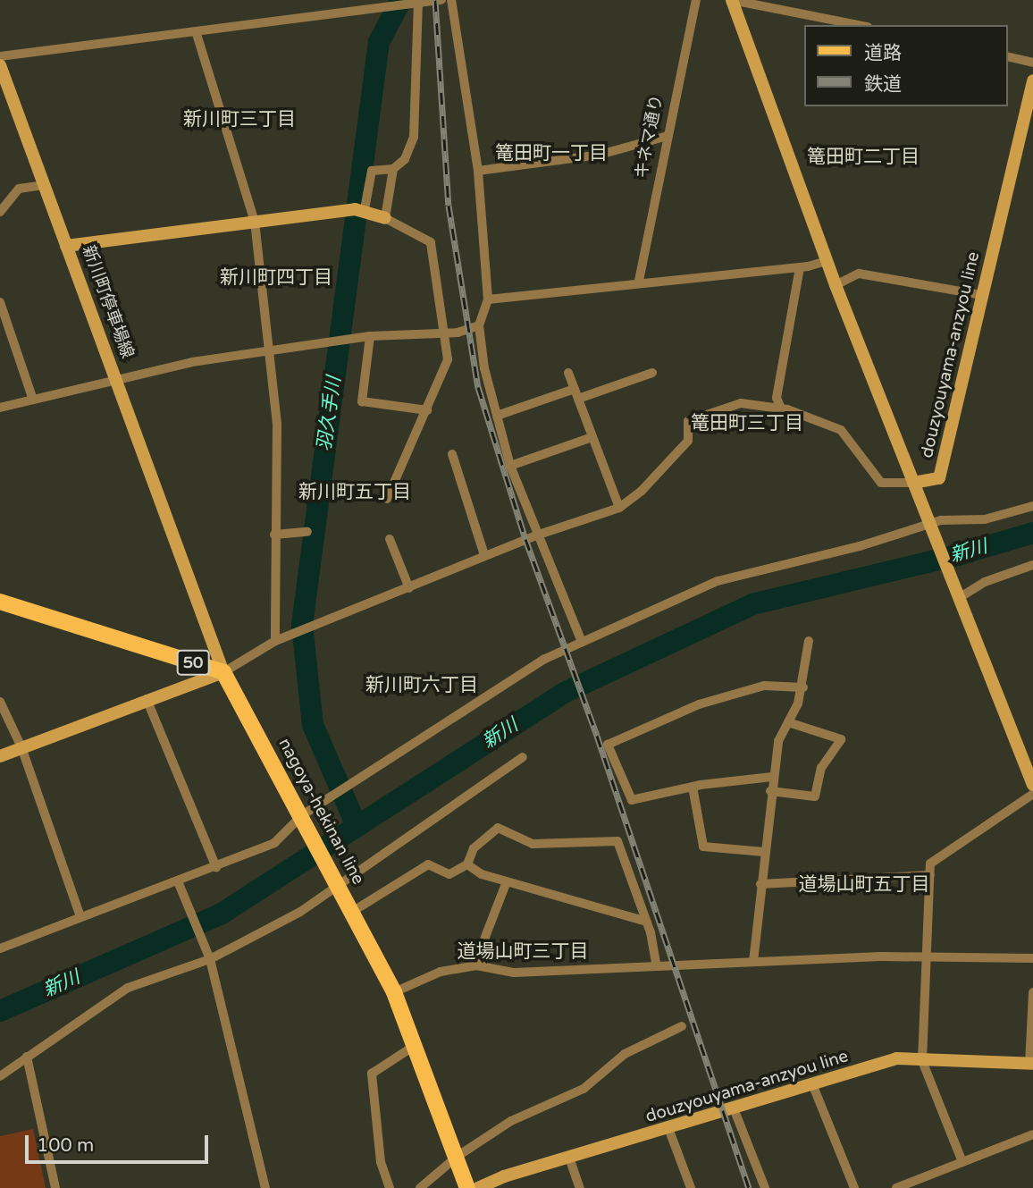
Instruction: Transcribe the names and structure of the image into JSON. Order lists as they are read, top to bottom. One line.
{"streets":{"main road":["新川町停車場線","douzyouyama-anzyou line","50","nagoya-hekinan line"],"street":["キネマ通り"]},"crossings":[["新川町停車場線","50"],["新川町停車場線","nagoya-hekinan line"],["50","nagoya-hekinan line"]],"districts":["新川町三丁目","篭田町一丁目","篭田町二丁目","新川町四丁目","篭田町三丁目","新川町五丁目","新川町六丁目","道場山町五丁目","道場山町三丁目"],"water":["羽久手川","新川"],"legend":["道路","鉄道"],"scale_bar":"100 m"}
